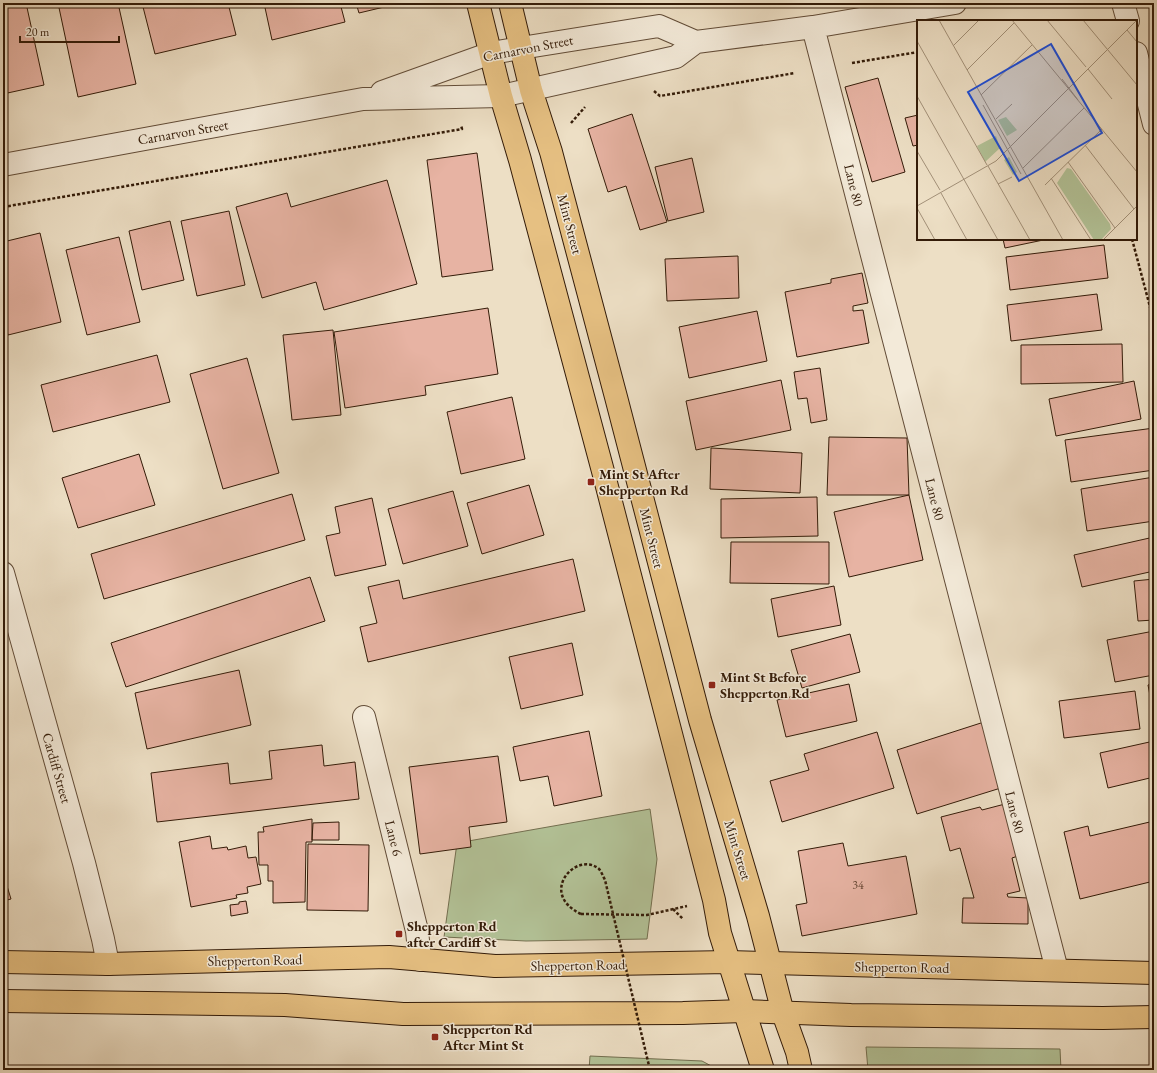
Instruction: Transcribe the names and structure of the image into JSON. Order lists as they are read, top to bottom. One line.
{"streets":{"main road":["Mint Street","Shepperton Road"],"street":["Carnarvon Street","Lane 80","Cardiff Street","Lane 6"]},"crossings":[["Carnarvon Street","Lane 80"],["Carnarvon Street","Mint Street"],["Lane 80","Shepperton Road"],["Mint Street","Shepperton Road"],["Cardiff Street","Shepperton Road"],["Lane 6","Shepperton Road"]],"places":{"transit":["Mint St After Shepperton Rd","Mint St Before Shepperton Rd","Shepperton Rd after Cardiff St","Shepperton Rd After Mint St"]},"house_numbers":["34"],"scale_bar":"20 m"}
